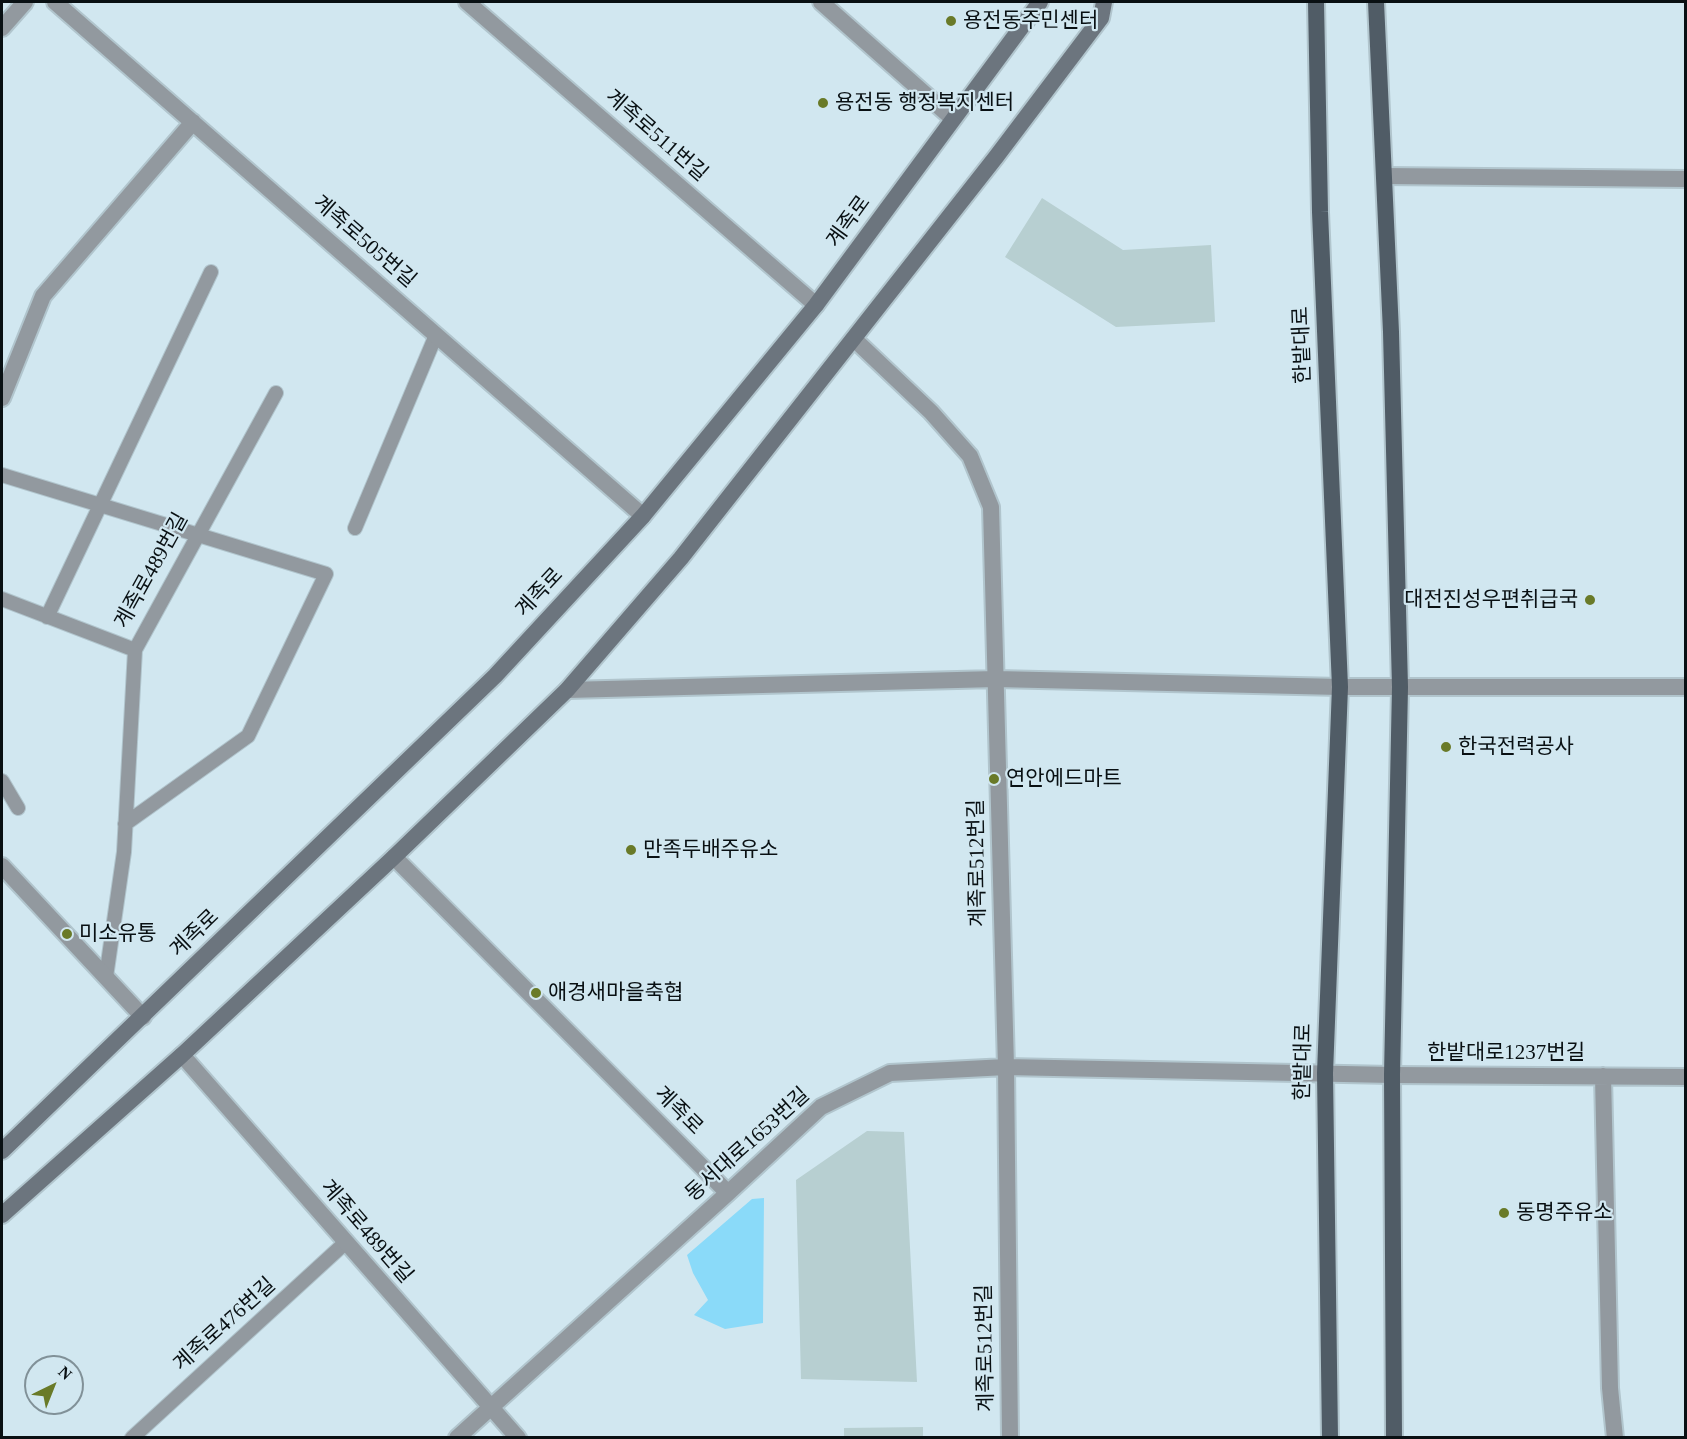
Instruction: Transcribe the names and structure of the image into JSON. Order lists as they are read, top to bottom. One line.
{"streets":{"main road":["계족로","한밭대로"],"street":["계족로511번길","계족로505번길","계족로489번길","계족로512번길","한밭대로1237번길","동서대로1653번길"],"lane":["계족로476번길"]},"crossings":[["계족로511번길","계족로"],["계족로","계족로505번길"],["계족로","동서대로1653번길"],["한밭대로","한밭대로1237번길"],["한밭대로","동서대로1653번길"],["계족로489번길","동서대로1653번길"],["계족로489번길","계족로476번길"],["계족로512번길","동서대로1653번길"],["한밭대로1237번길","동서대로1653번길"]],"places":["용전동주민센터","용전동 행정복지센터","대전진성우편취급국","한국전력공사","연안에드마트","만족두배주유소","미소유통","애경새마을축협","동명주유소"],"north":"top right"}
